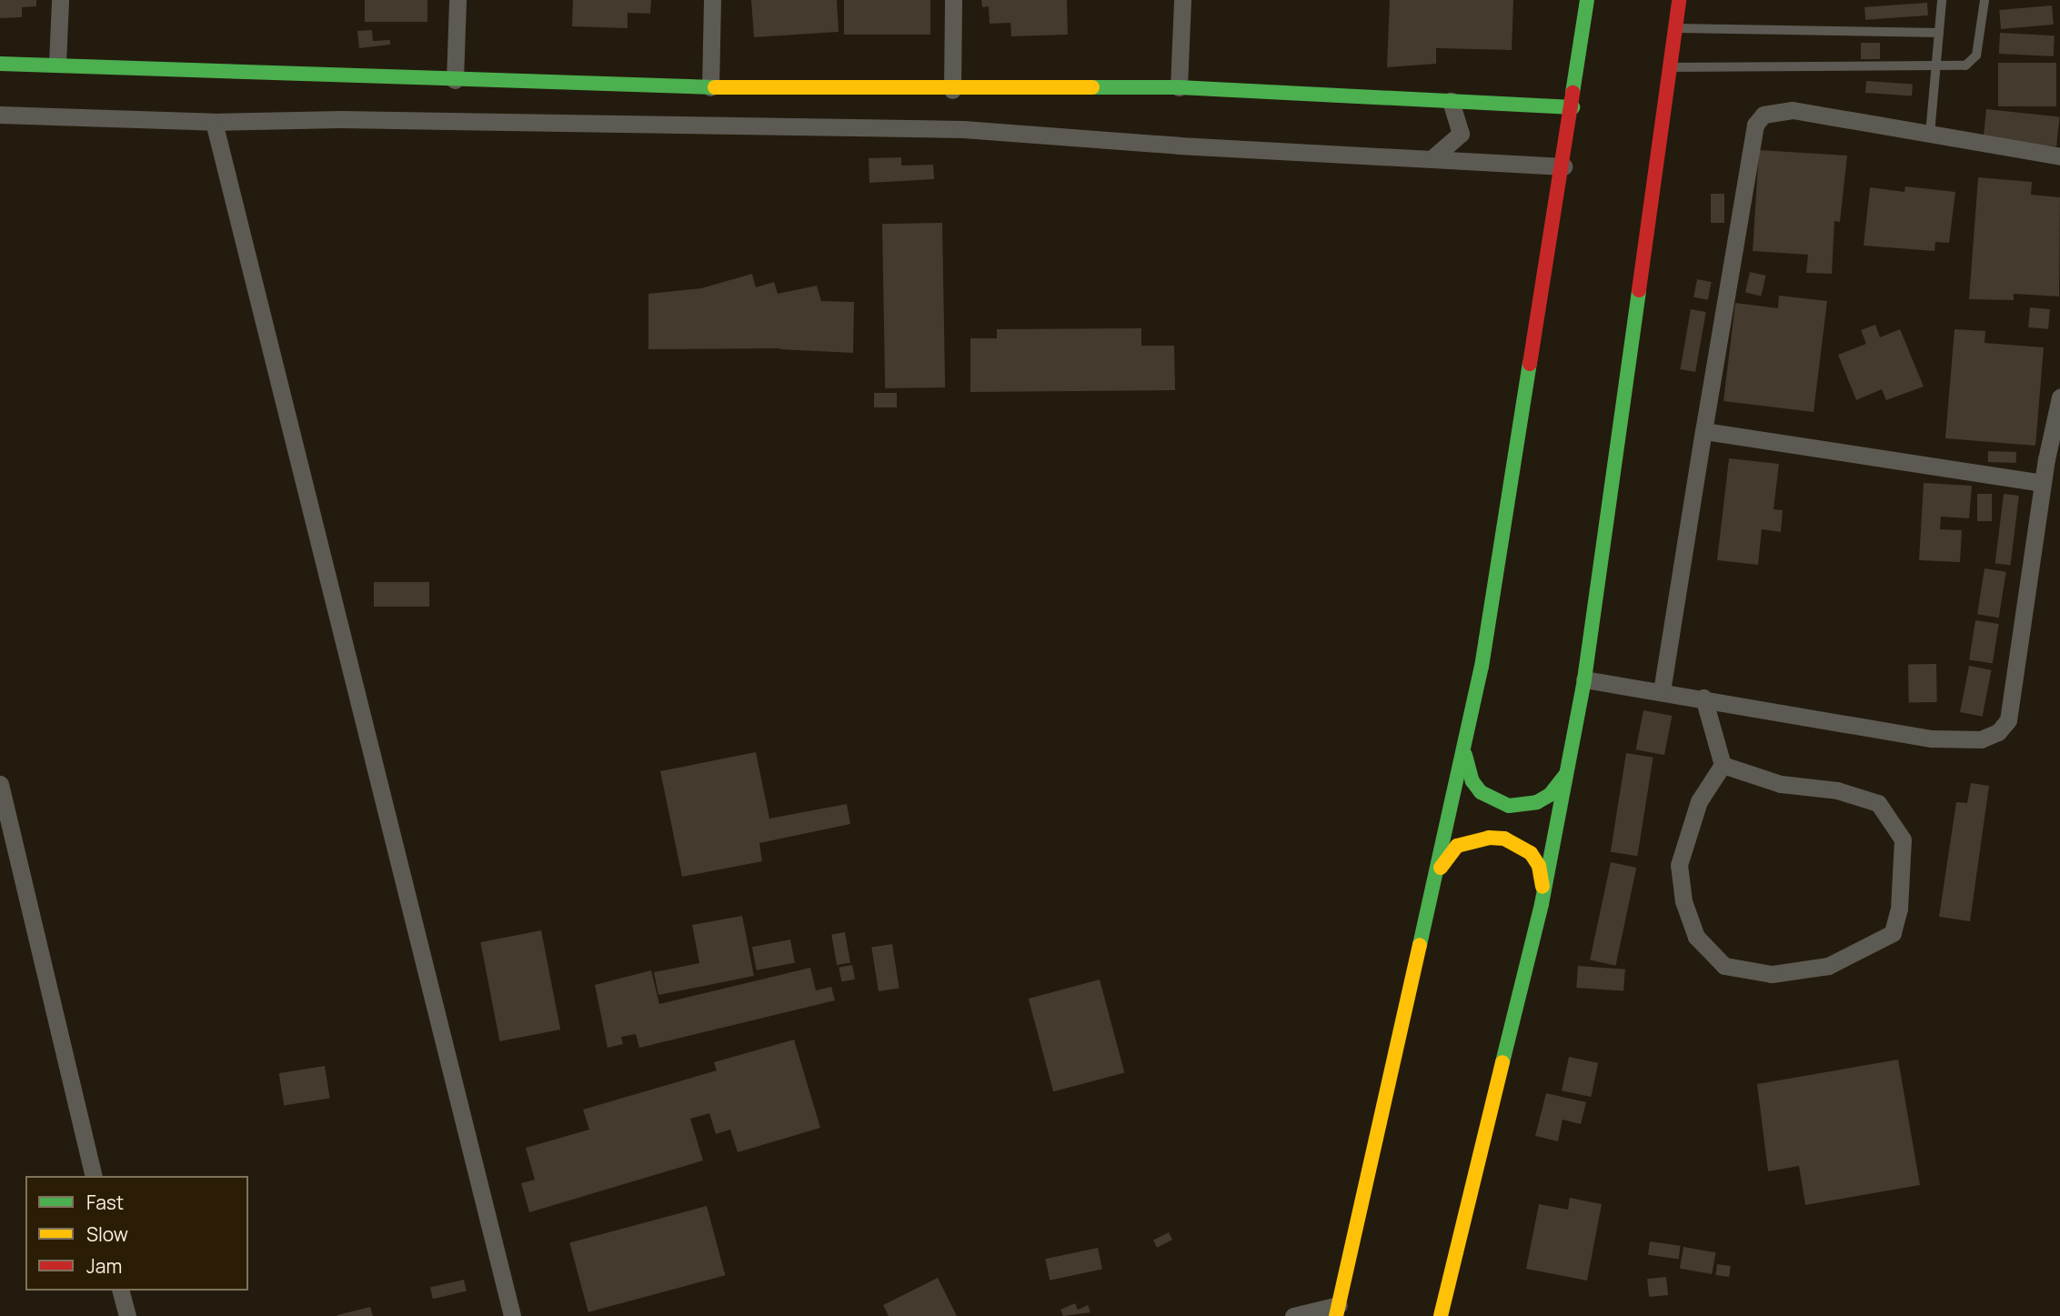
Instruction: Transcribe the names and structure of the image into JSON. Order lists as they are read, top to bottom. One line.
{"legend":["Fast","Slow","Jam"]}
